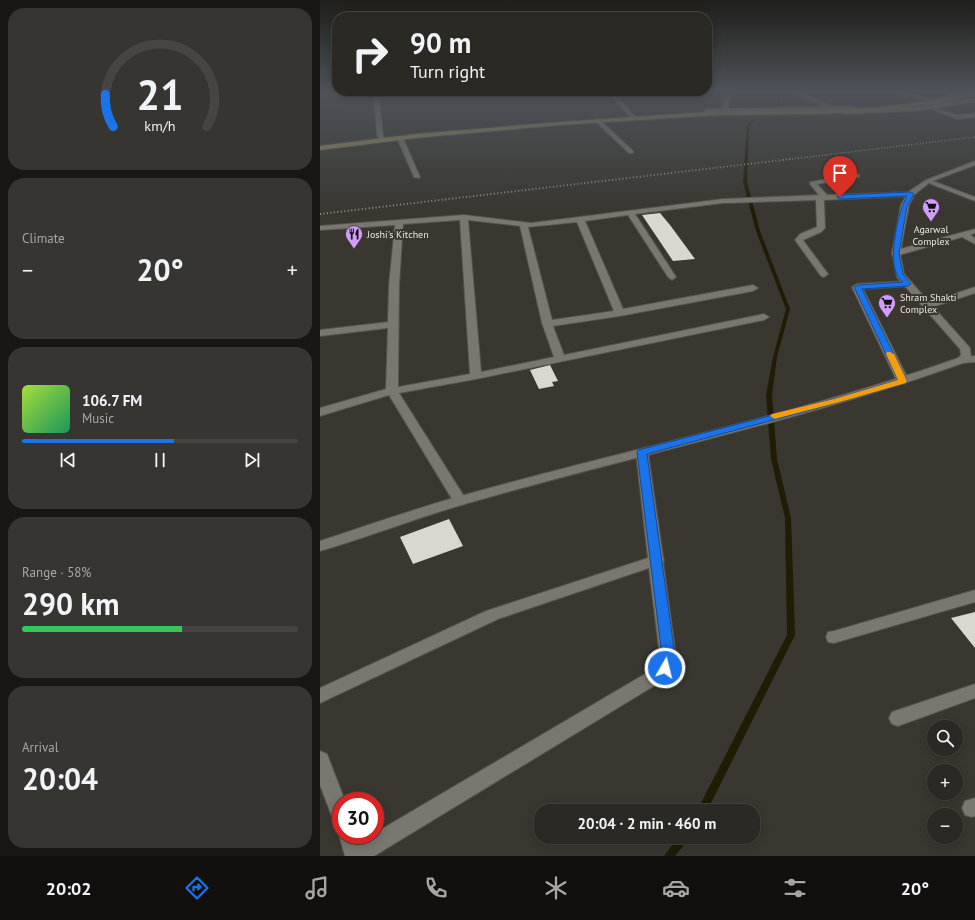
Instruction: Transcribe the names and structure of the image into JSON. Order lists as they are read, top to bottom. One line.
{"places":{"supermarket":["Agarwal Complex","Shram Shakti Complex"],"restaurant":["Joshi's Kitchen"]},"page":{"turn":["90 m","Turn right"],"tile":["Climate",["Range · 58%","290 km"],["Arrival","20:04"]],"heat":["−","20°","+"],"song":["106.7 FM","Music"],"map_buttons":["+","−"],"limit":"30","trip":"20:04 · 2 min · 460 m","tabs":["20:02","20°"],"gauge":["21","km/h"]}}
